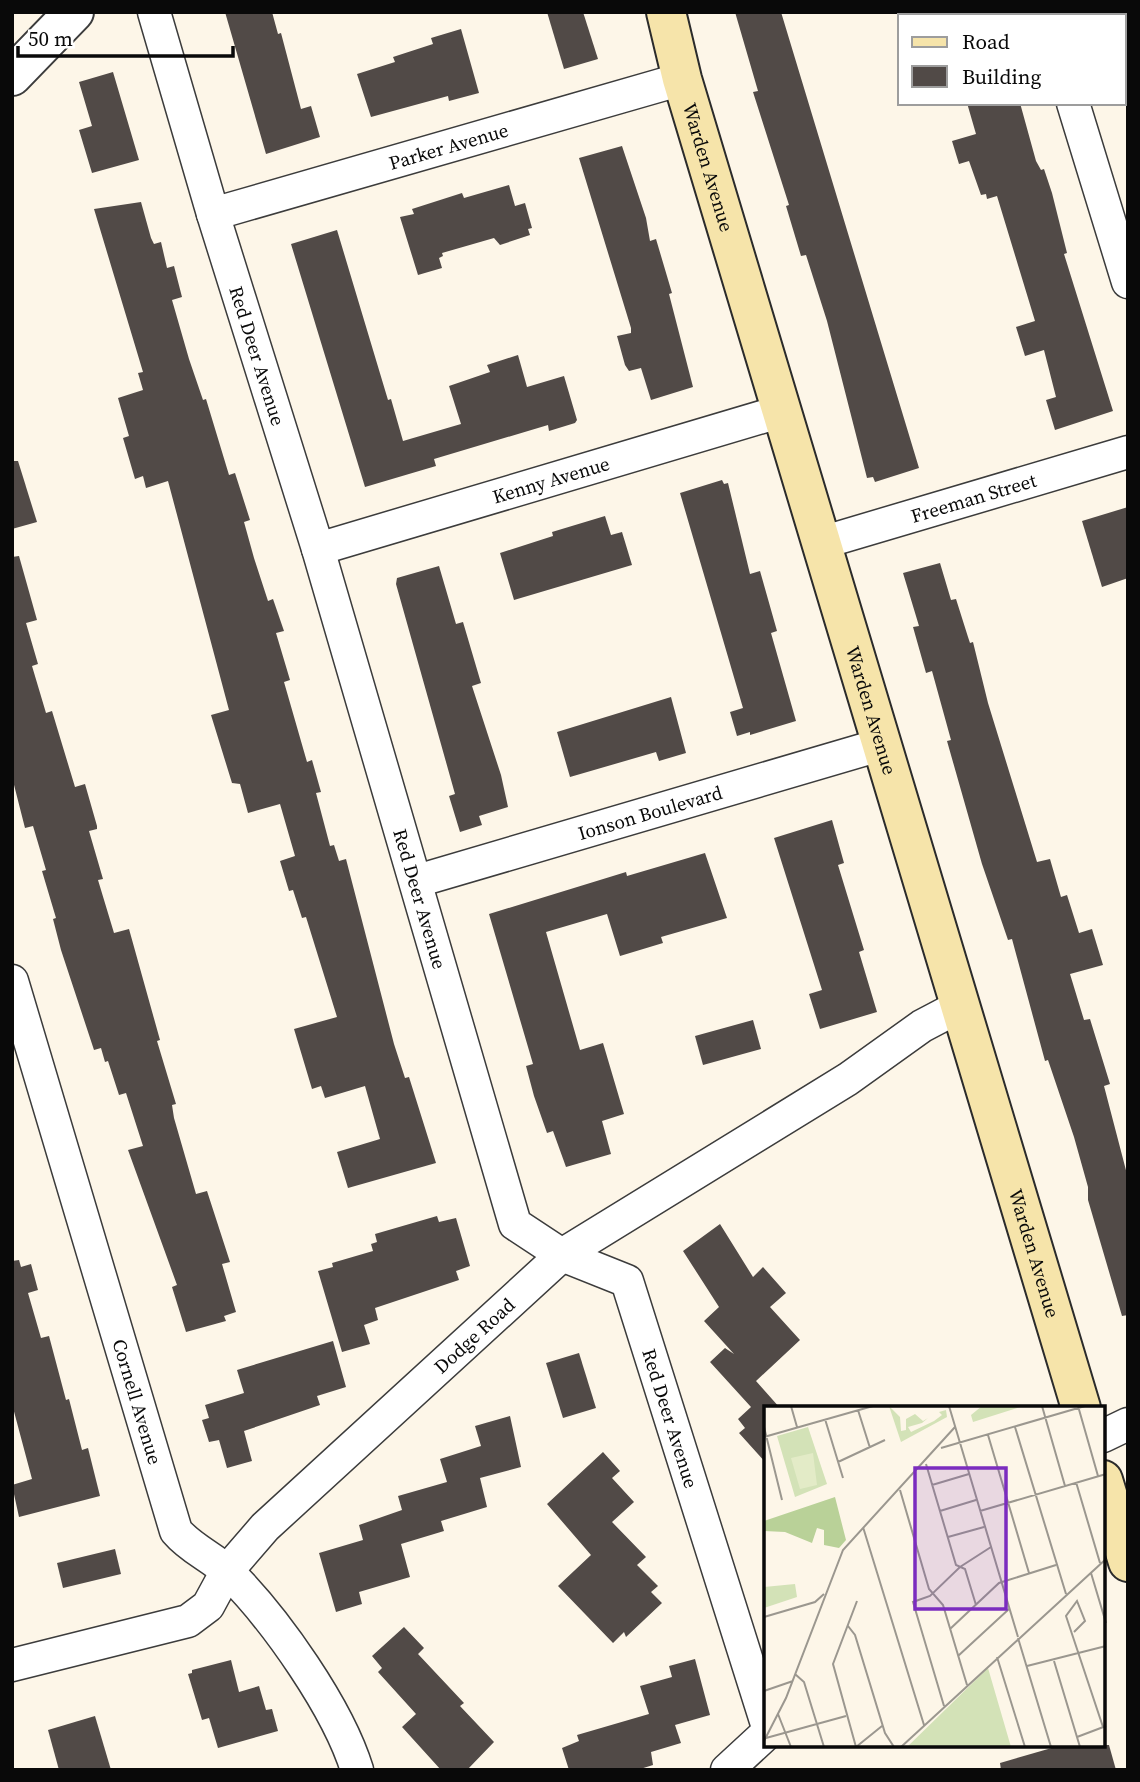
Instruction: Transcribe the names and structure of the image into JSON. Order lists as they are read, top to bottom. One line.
{"streets":{"main road":["Warden Avenue"],"street":["Parker Avenue","Red Deer Avenue","Kenny Avenue","Freeman Street","Ionson Boulevard","Dodge Road","Cornell Avenue"]},"crossings":[["Parker Avenue","Warden Avenue"],["Parker Avenue","Red Deer Avenue"],["Warden Avenue","Kenny Avenue"],["Warden Avenue","Freeman Street"],["Warden Avenue","Ionson Boulevard"],["Warden Avenue","Dodge Road"],["Red Deer Avenue","Kenny Avenue"],["Red Deer Avenue","Ionson Boulevard"],["Red Deer Avenue","Dodge Road"],["Dodge Road","Cornell Avenue"]],"legend":["Road","Building"],"scale_bar":"50 m"}
